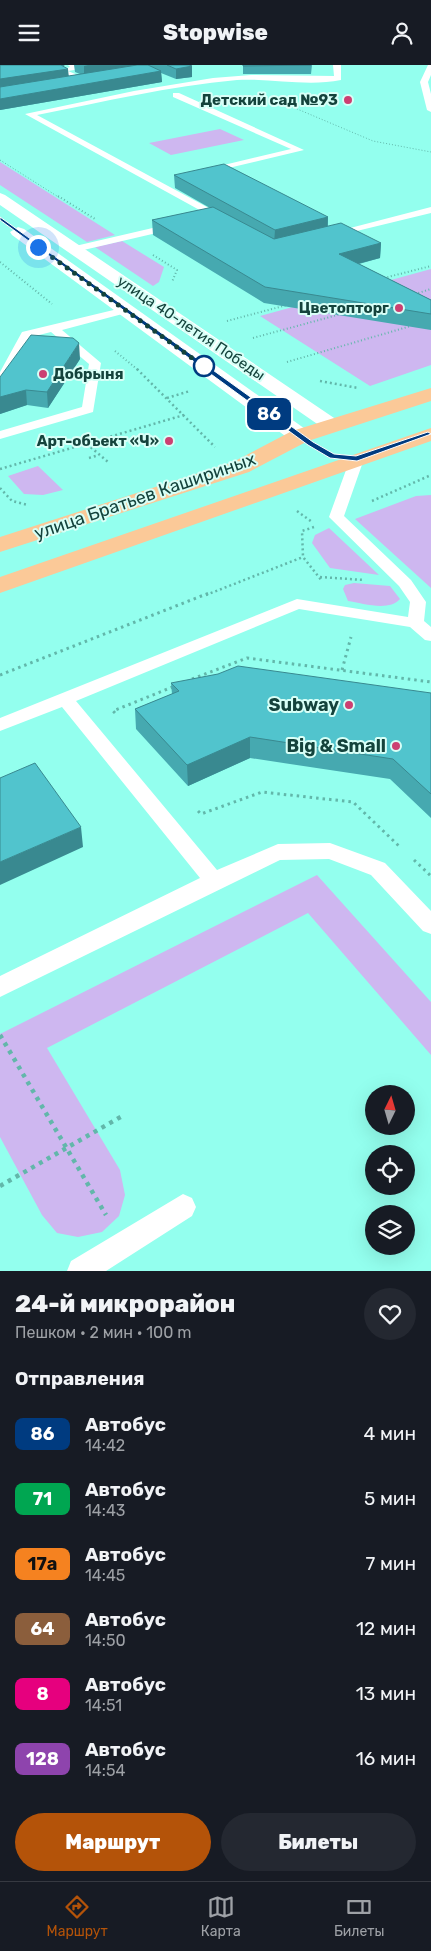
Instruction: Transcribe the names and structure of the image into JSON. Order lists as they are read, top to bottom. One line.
{"streets":{"main road":["улица 40-летия Победы","улица Братьев Кашириных"]},"crossings":[["улица 40-летия Победы","улица Братьев Кашириных"]],"places":["Детский сад №93","Цветопторг","Добрыня","Арт-объект «Ч»","Subway","Big & Small"],"lines":["bus line 86"],"north":"top","page":{"header":"Stopwise","on_map":"86","heading":[["24-й микрорайон","Пешком · 2 мин · 100 m"],"Отправления"],"list":[{"mark":"86","name":"Автобус","note":"14:42","value":"4 мин"},{"mark":"71","name":"Автобус","note":"14:43","value":"5 мин"},{"mark":"17a","name":"Автобус","note":"14:45","value":"7 мин"},{"mark":"64","name":"Автобус","note":"14:50","value":"12 мин"},{"mark":"8","name":"Автобус","note":"14:51","value":"13 мин"},{"mark":"128","name":"Автобус","note":"14:54","value":"16 мин"}],"buttons":["Маршрут","Билеты"],"tabs":["Маршрут","Карта","Билеты"]}}
